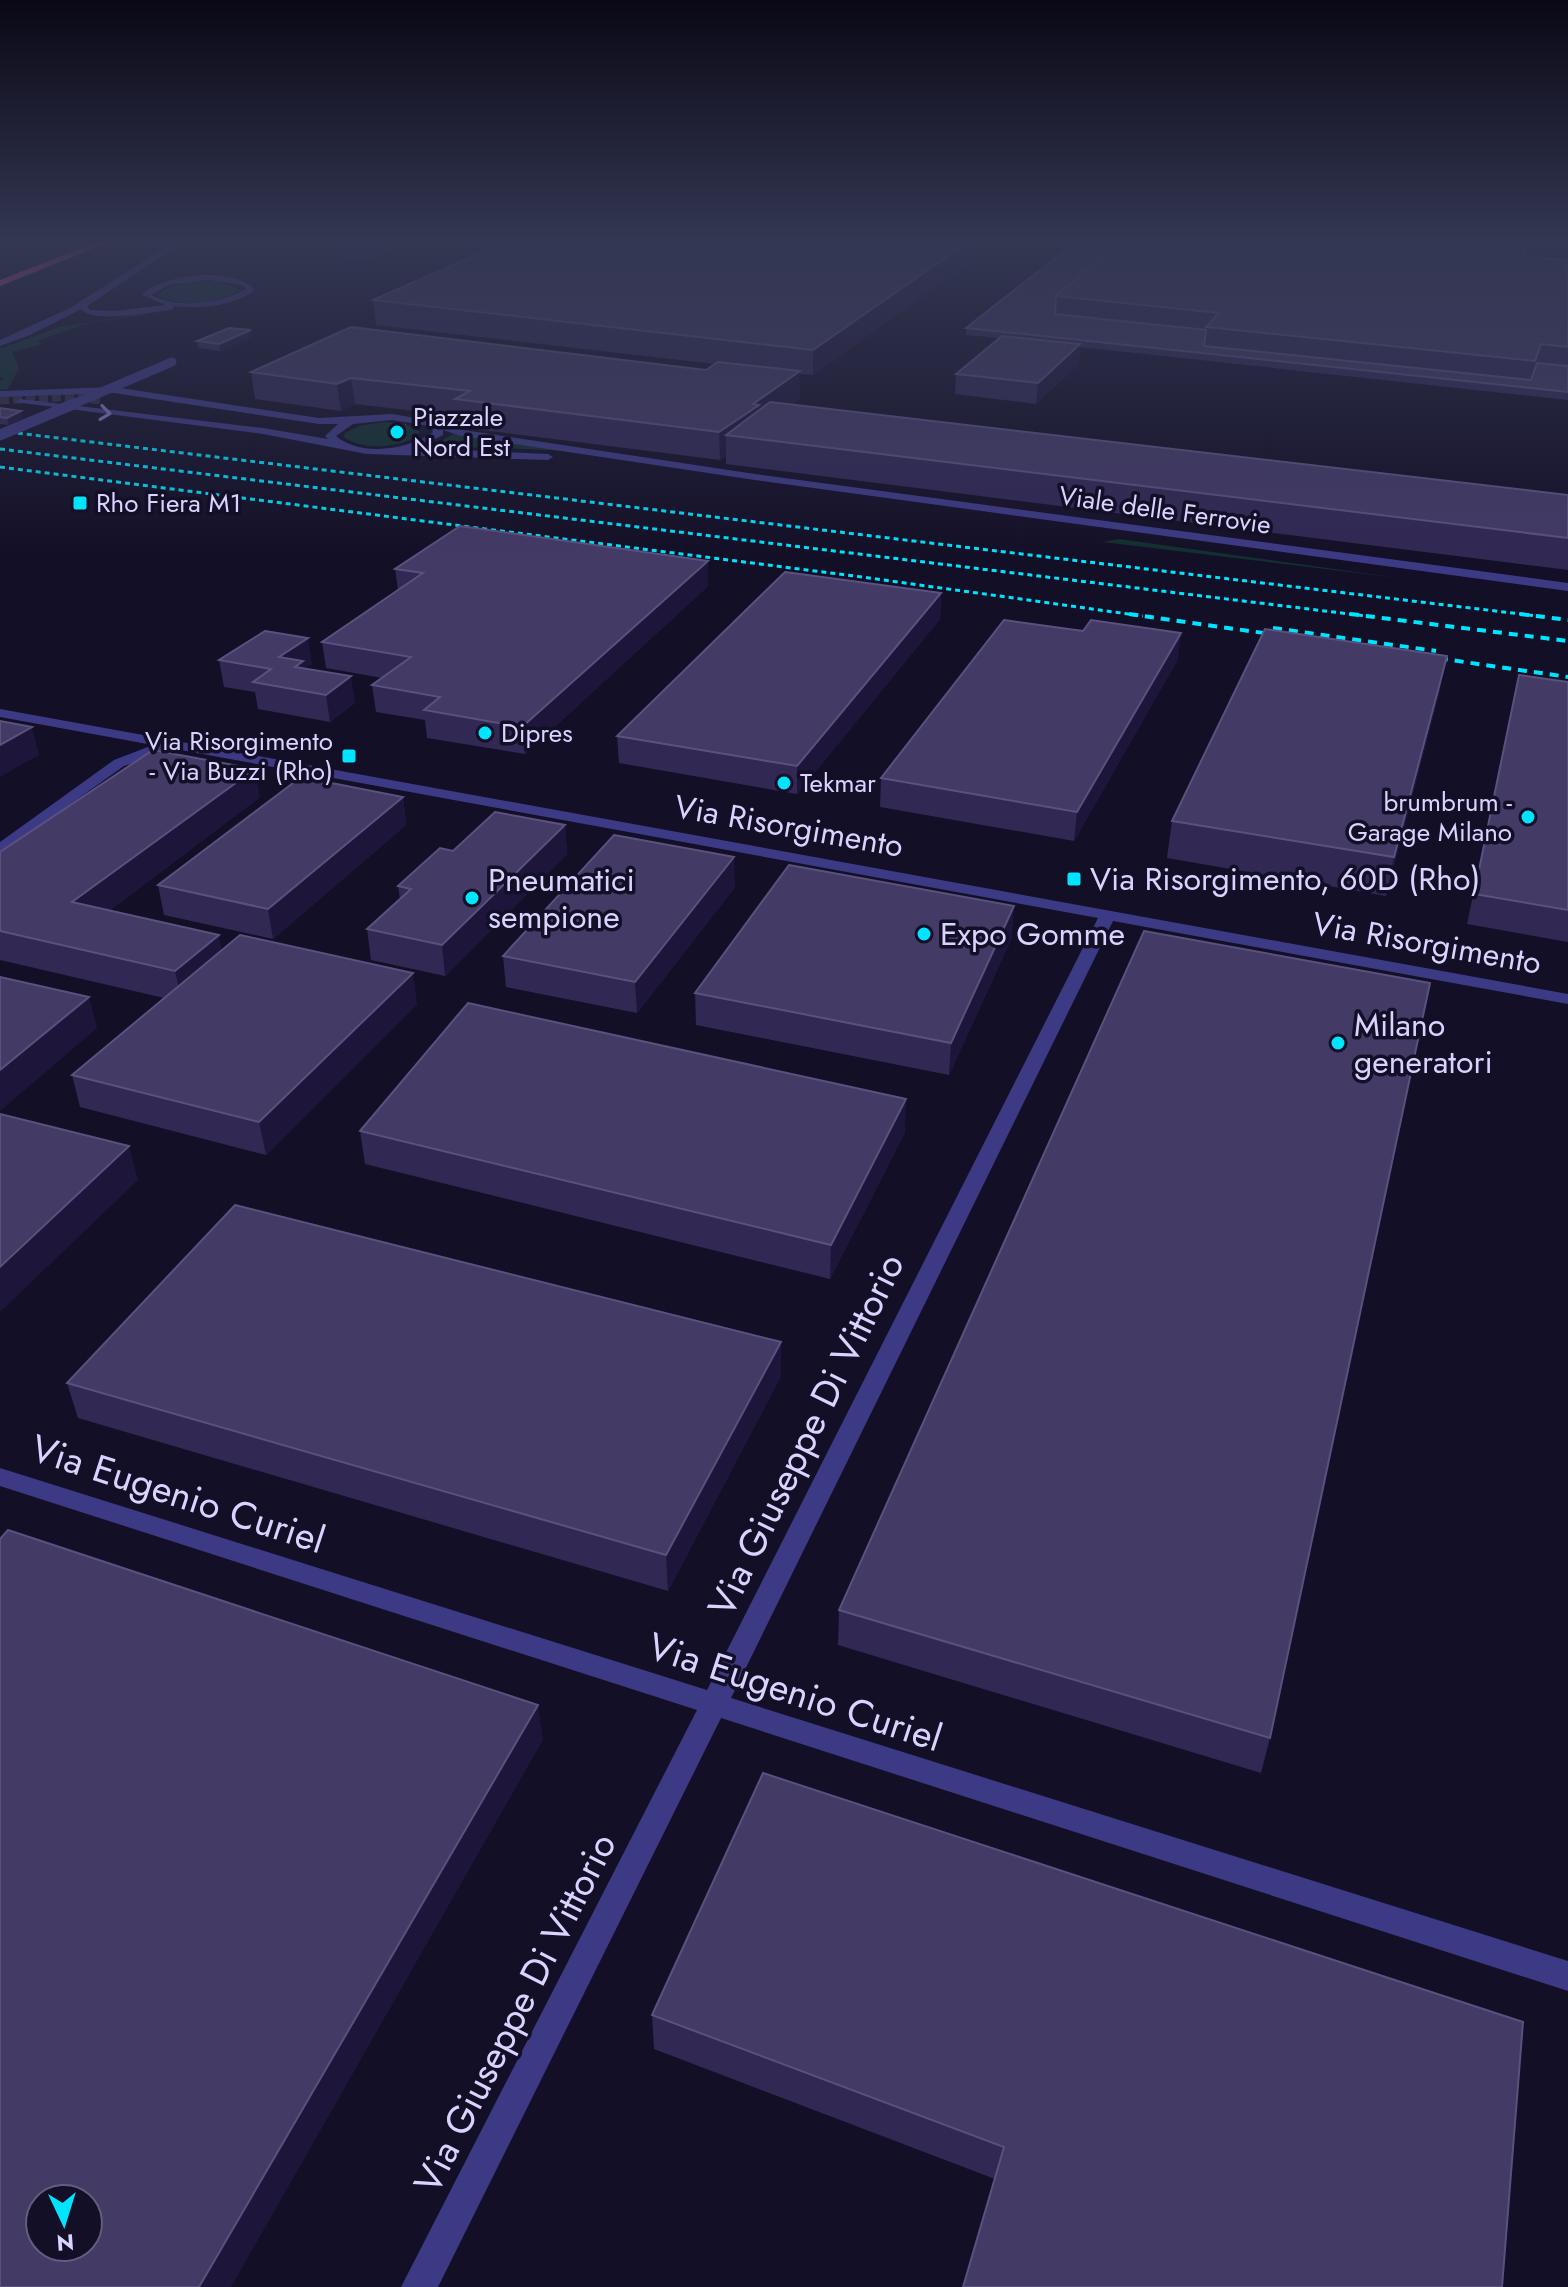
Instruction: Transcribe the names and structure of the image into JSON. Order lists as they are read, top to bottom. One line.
{"streets":{"street":["Viale delle Ferrovie","Via Risorgimento","Via Giuseppe Di Vittorio","Via Eugenio Curiel"]},"crossings":[["Via Risorgimento","Via Giuseppe Di Vittorio"],["Via Giuseppe Di Vittorio","Via Eugenio Curiel"]],"places":{"other":["Piazzale Nord Est","Dipres","Tekmar","brumbrum - Garage Milano","Pneumatici sempione","Expo Gomme","Milano generatori"],"transit":["Rho Fiera M1","Via Risorgimento - Via Buzzi (Rho)","Via Risorgimento, 60D (Rho)"]},"north":"bottom"}
